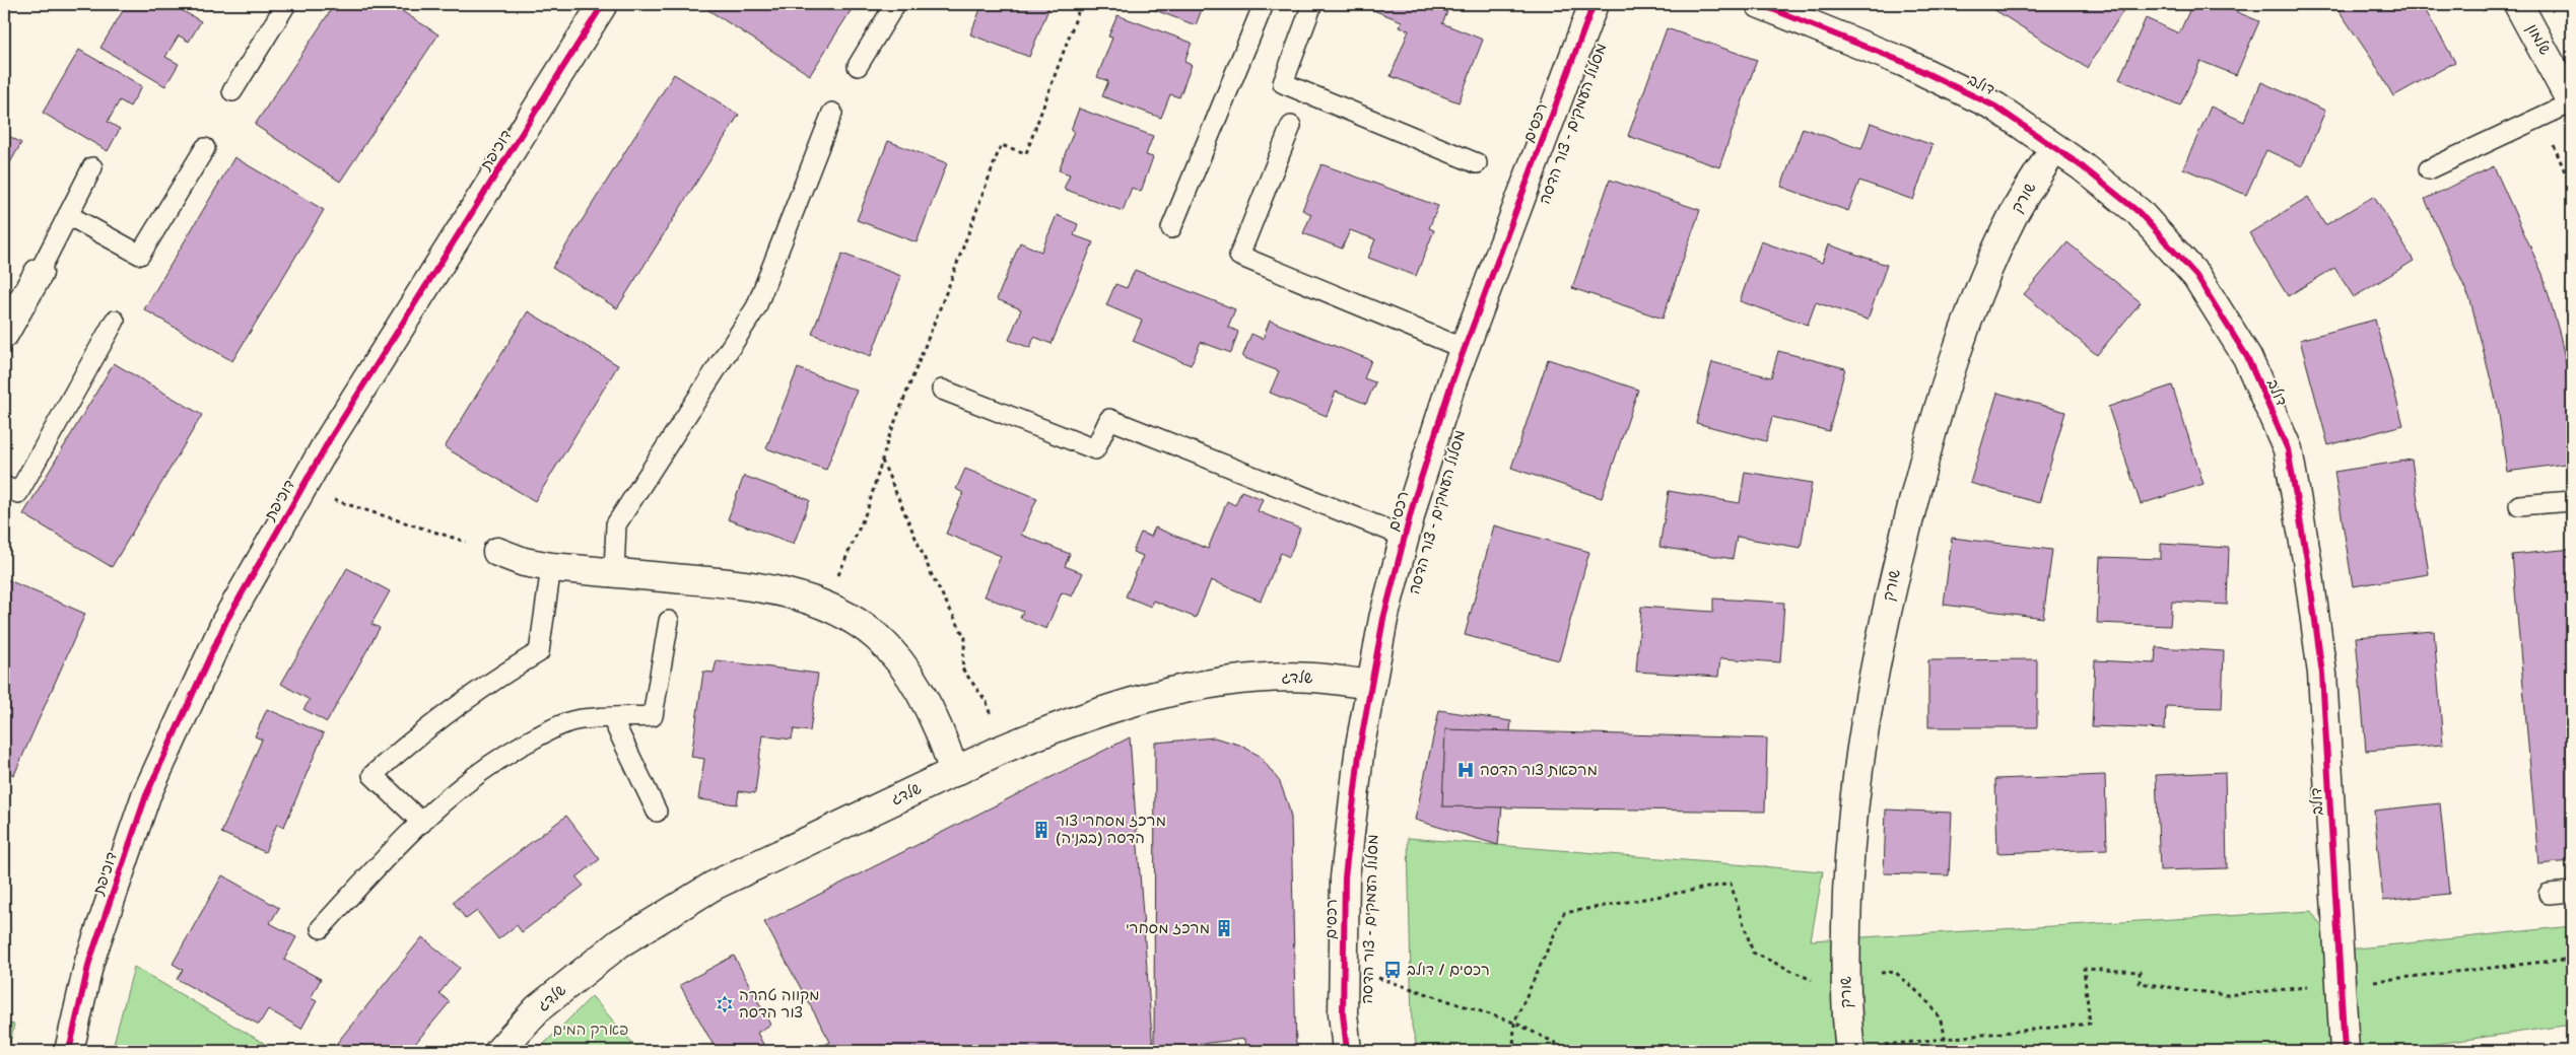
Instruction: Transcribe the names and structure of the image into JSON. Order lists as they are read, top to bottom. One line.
{"streets":{"street":["שלמון","דולב","רכסים","דוכיפת","שורק","שלדג"],"path":["מסלול העמקים - צור הדסה"]},"crossings":[["דולב","שורק"],["רכסים","שלדג"]],"parks":["פארק המים"],"places":{"hospital":["מרפאת צור הדסה"],"building":["מרכז מסחרי צור הדסה (בבניה)","מרכז מסחרי"],"bus stop":["רכסים / דולב"],"synagogue":["מקווה טהרה צור הדסה"]}}
